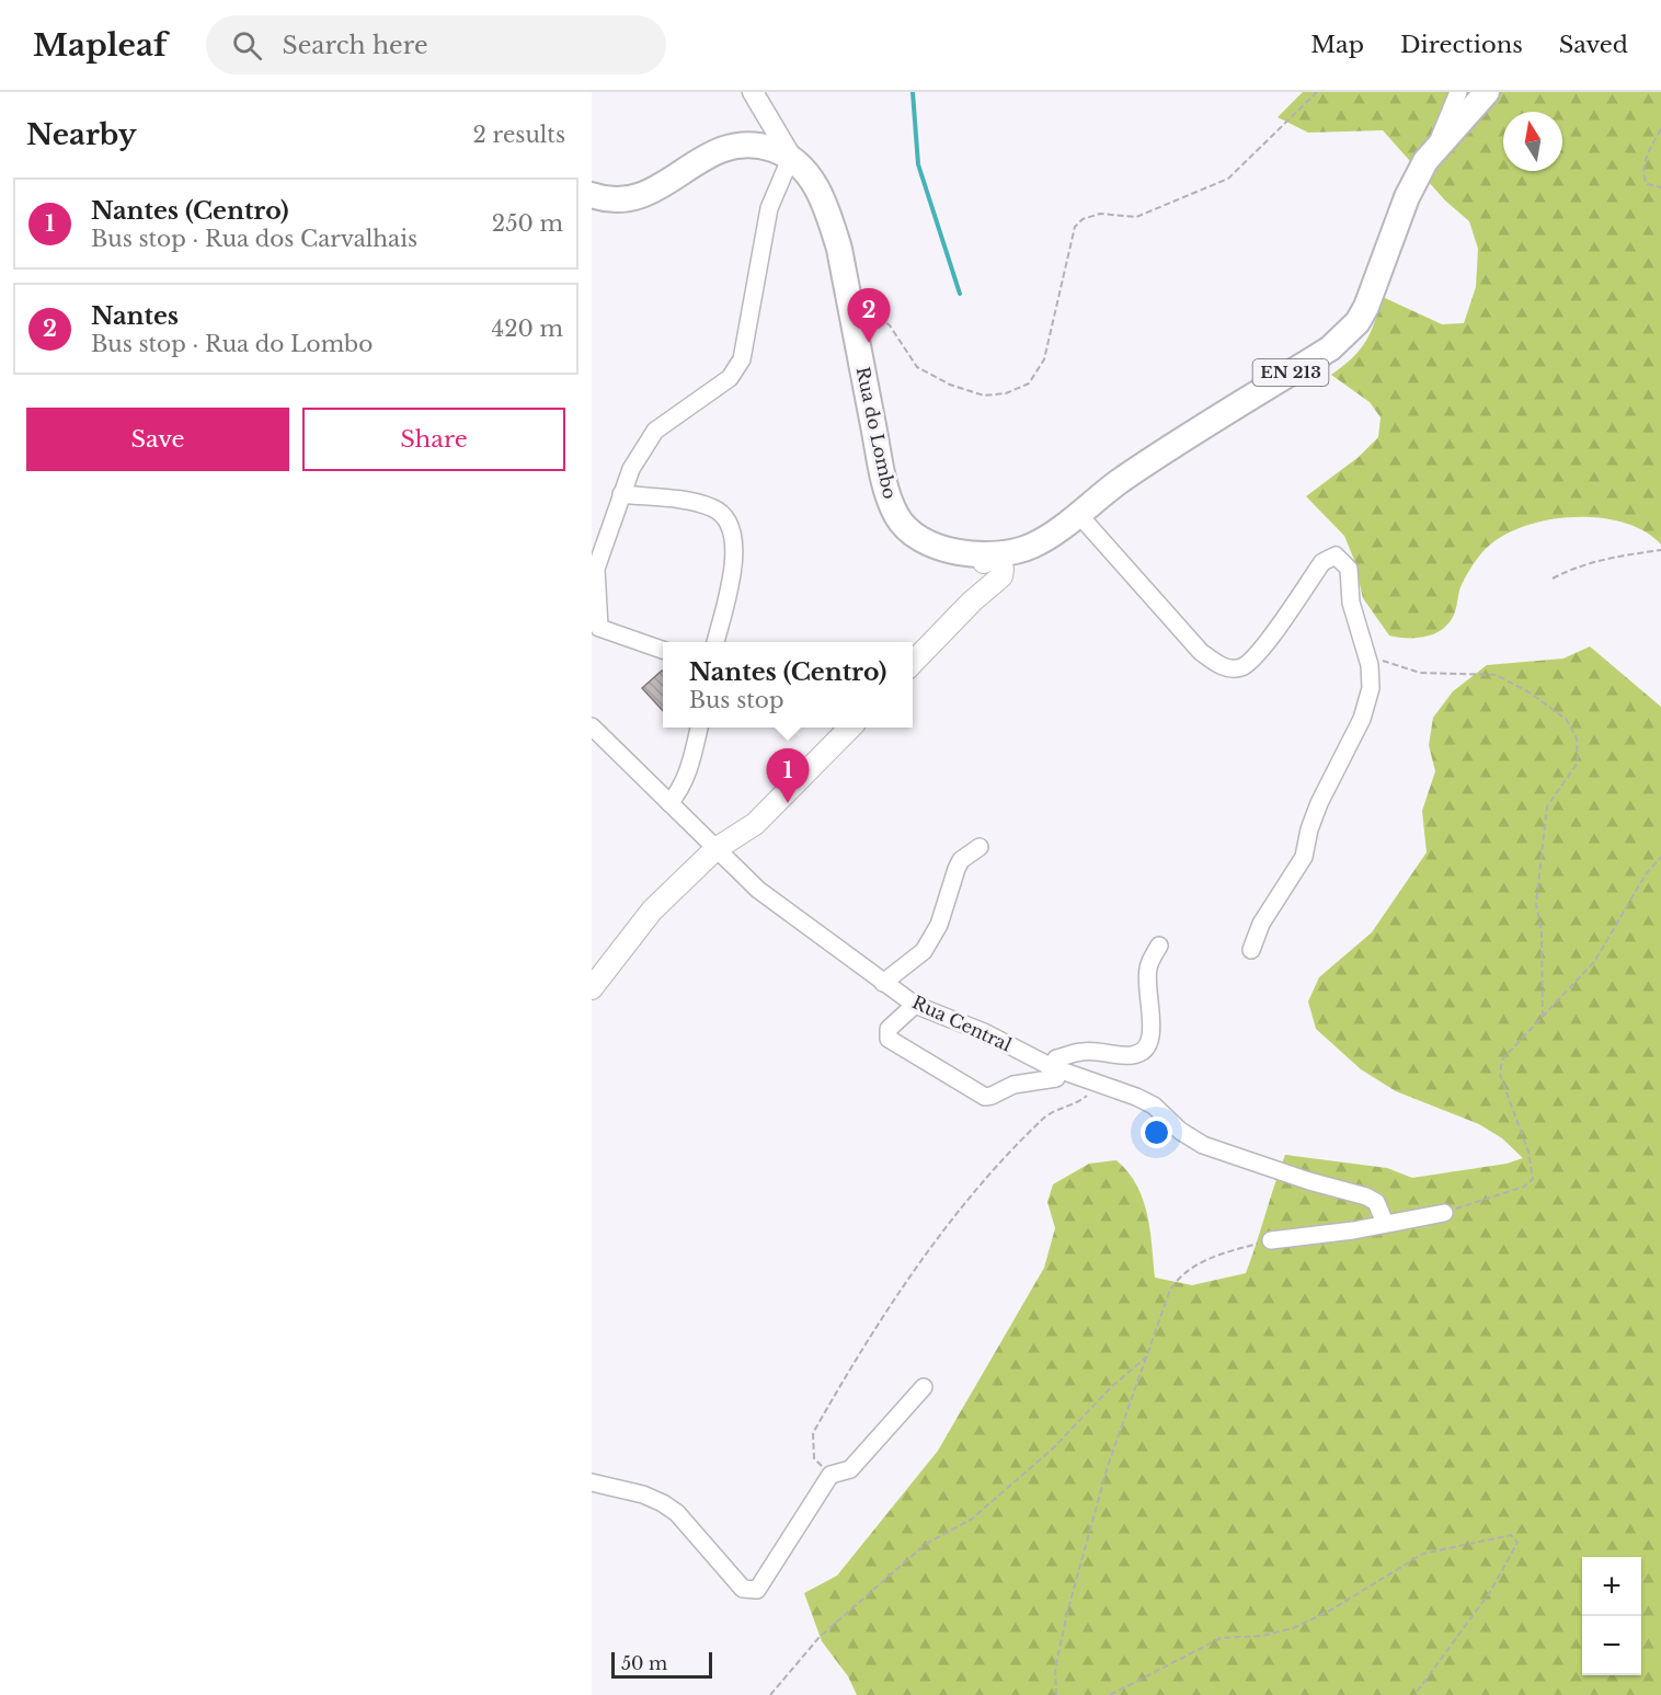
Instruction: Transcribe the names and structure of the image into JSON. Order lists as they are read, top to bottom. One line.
{"streets":{"main road":["EN 213","Rua do Lombo"],"street":["Rua Central"]},"crossings":[["EN 213","Rua do Lombo"]],"scale_bar":"50 m","north":"top","page":{"header":"Mapleaf","search":"Search here","nav":["Map","Directions","Saved"],"heading":["Nearby","2 results"],"list":[{"mark":"1","name":"Nantes (Centro)","note":"Bus stop · Rua dos Carvalhais","value":"250 m"},{"mark":"2","name":"Nantes","note":"Bus stop · Rua do Lombo","value":"420 m"}],"pins":["2","1"],"buttons":["Save","Share"],"popup":["Nantes (Centro)","Bus stop"],"map_buttons":["+","−"],"scale":"50 m"}}
